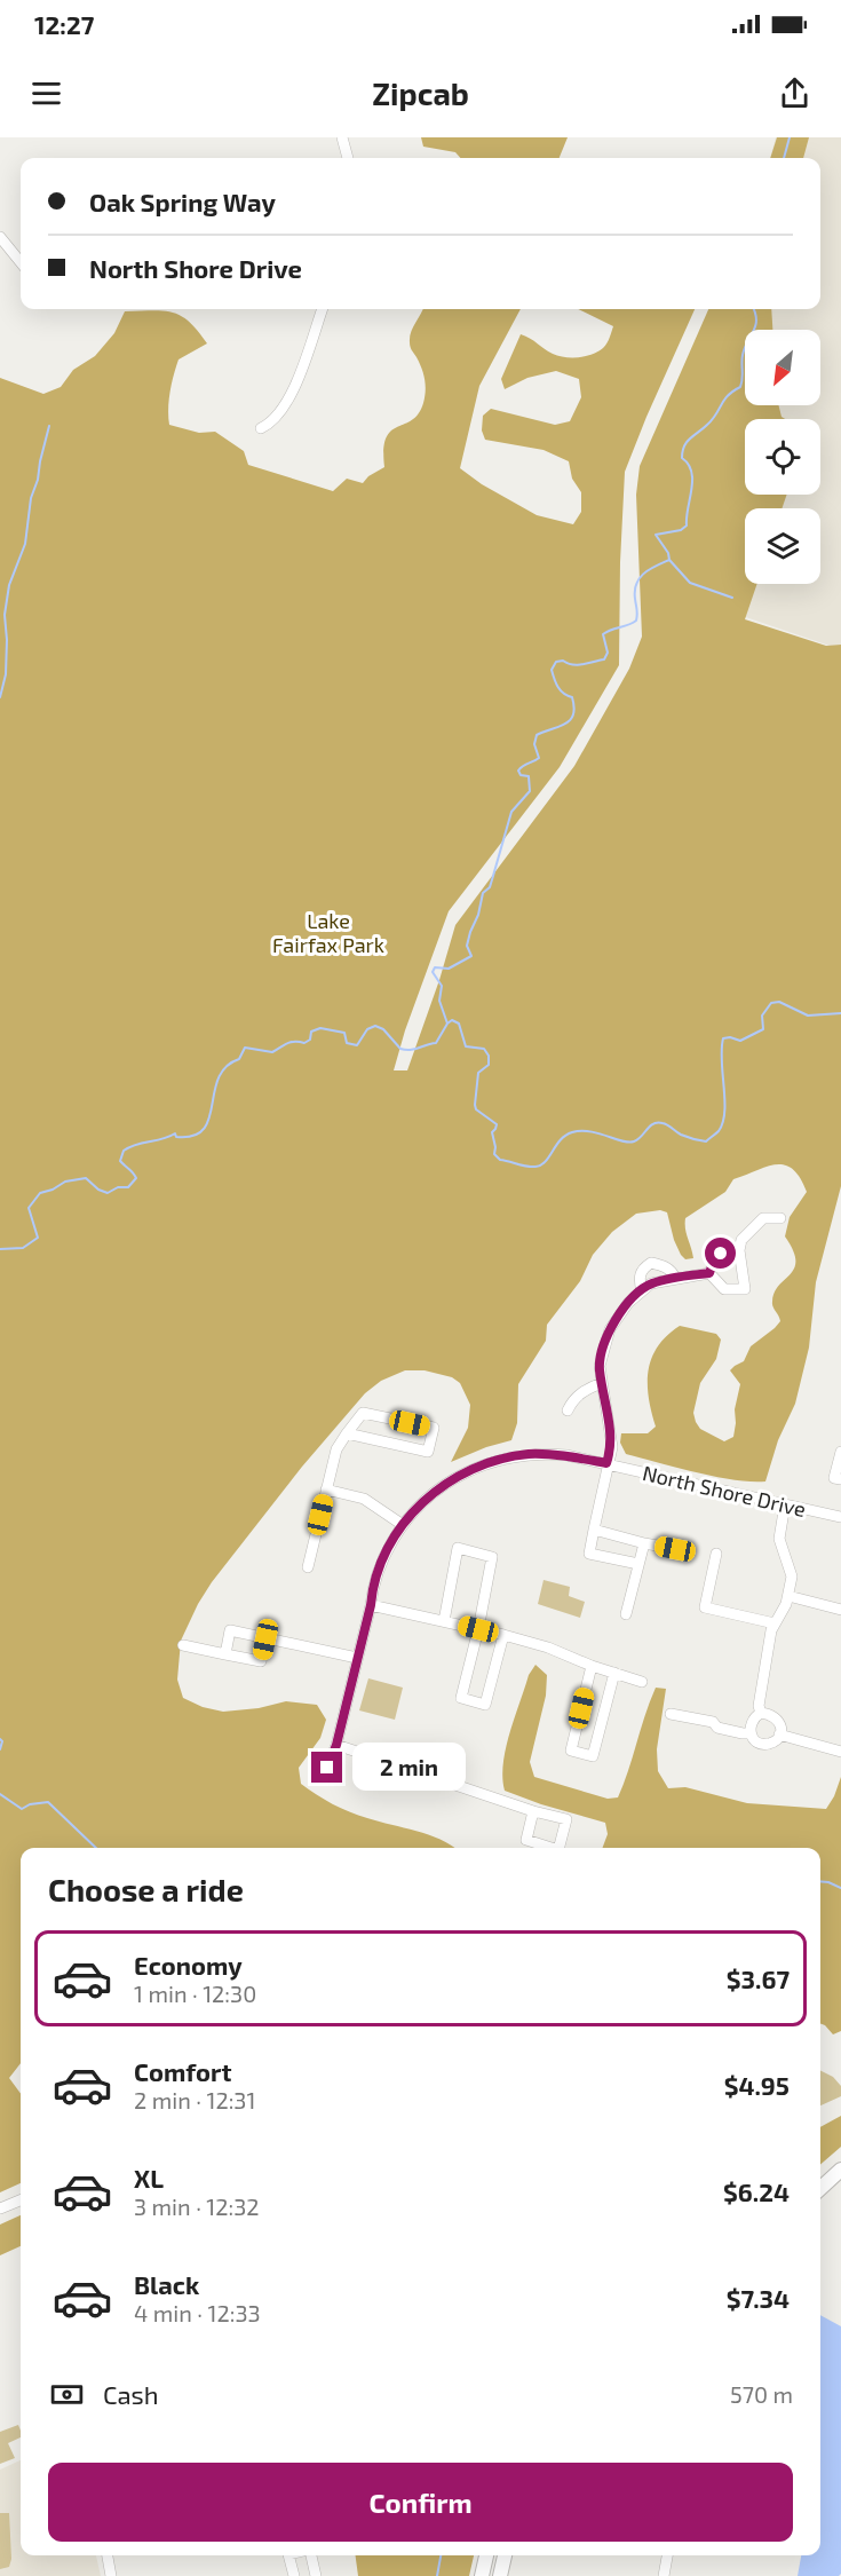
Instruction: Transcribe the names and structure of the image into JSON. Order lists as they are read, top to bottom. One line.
{"streets":{"street":["North Shore Drive"]},"parks":["Lake Fairfax Park"],"north":"bottom left","page":{"status":"12:27","header":"Zipcab","banner":["Oak Spring Way","North Shore Drive"],"bubble":"2 min","heading":"Choose a ride","list":[{"name":"Economy","note":"1 min · 12:30","value":"$3.67"},{"name":"Comfort","note":"2 min · 12:31","value":"$4.95"},{"name":"XL","note":"3 min · 12:32","value":"$6.24"},{"name":"Black","note":"4 min · 12:33","value":"$7.34"}],"pay":["Cash","570 m"],"buttons":"Confirm"}}
